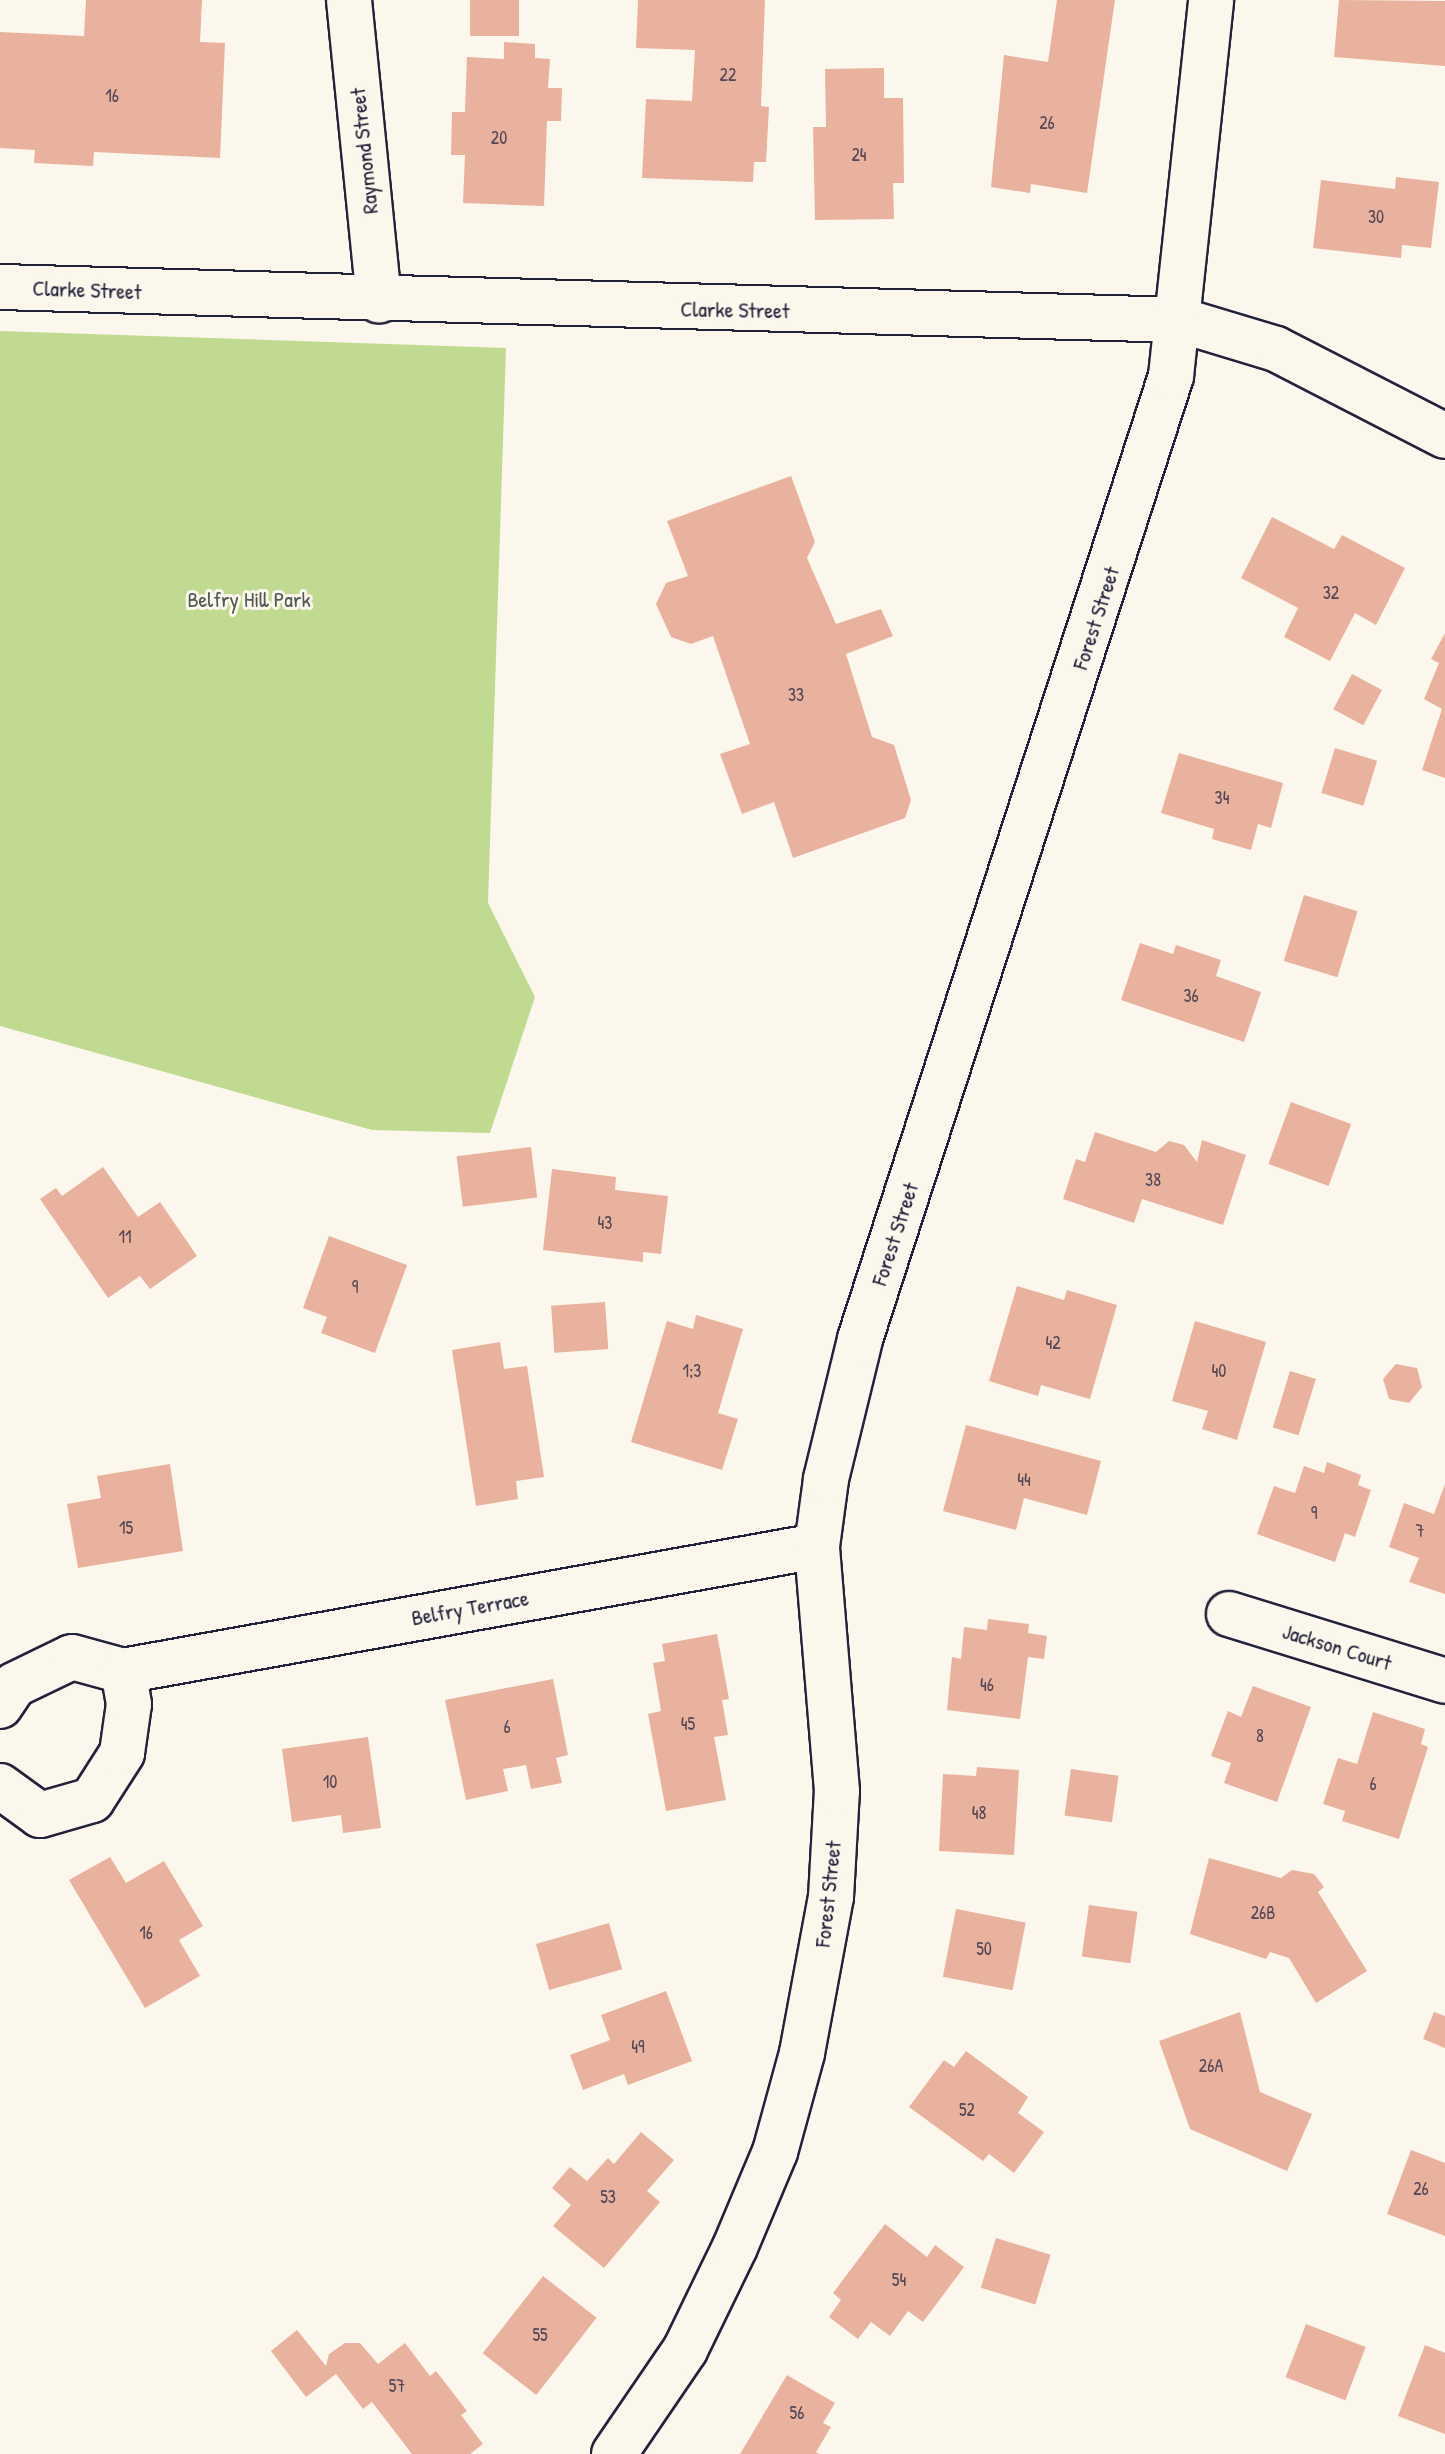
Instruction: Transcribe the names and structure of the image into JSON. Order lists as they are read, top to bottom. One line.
{"streets":{"street":["Raymond Street","Clarke Street","Forest Street","Belfry Terrace","Jackson Court"]},"crossings":[["Raymond Street","Clarke Street"],["Clarke Street","Forest Street"],["Forest Street","Belfry Terrace"]],"parks":["Belfry Hill Park"],"house_numbers":["22","16","26","20","24","30","32","33","34","36","38","43","11","9","42","1;3","40","44","9","15","7","46","45","6","8","10","6","48","26B","16","50","49","26A","52","26","53","54","55","57","56"]}
